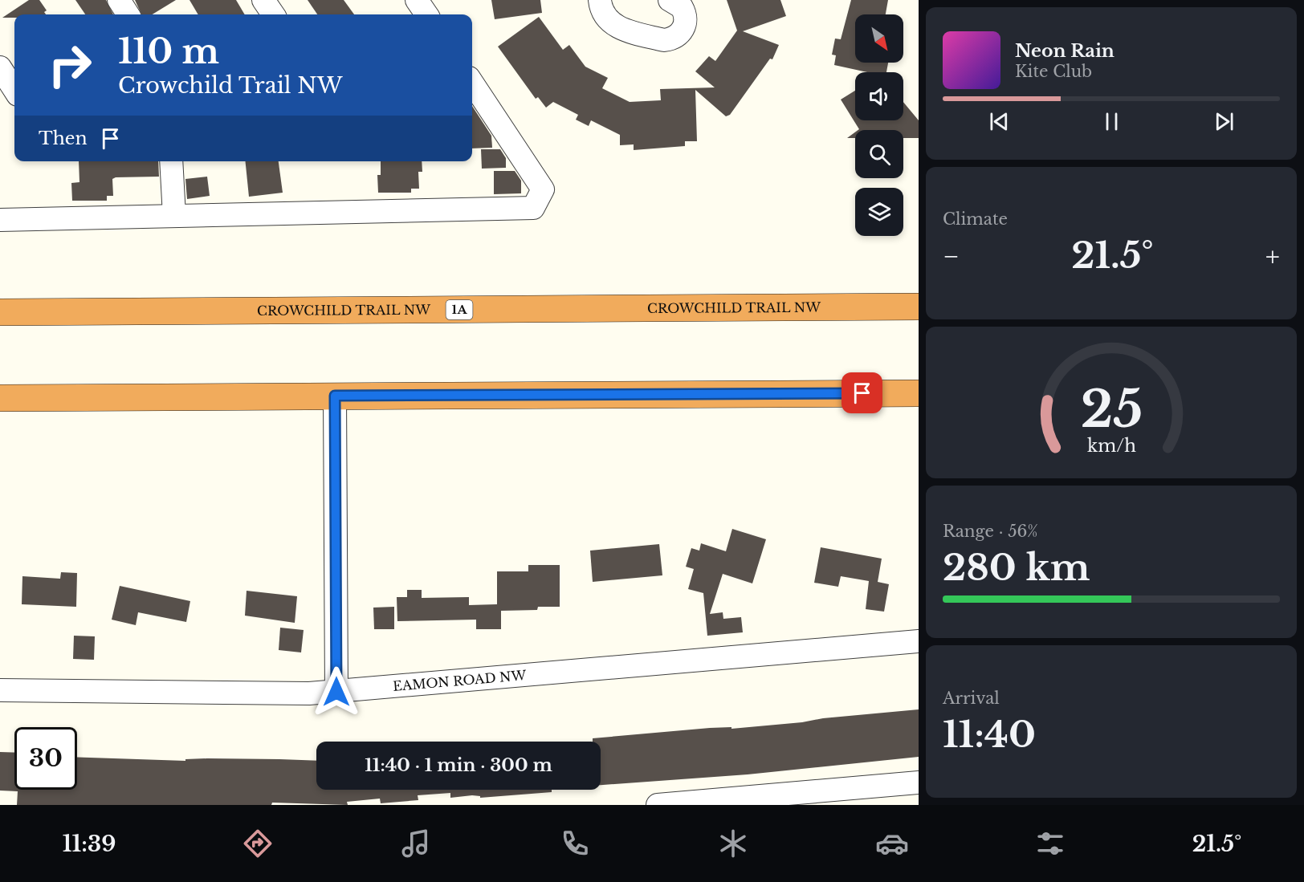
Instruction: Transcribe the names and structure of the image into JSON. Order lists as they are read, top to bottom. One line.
{"streets":{"highway":["CROWCHILD TRAIL NW","1A"],"street":["EAMON ROAD NW"]},"north":"bottom right","page":{"turn":["110 m","Crowchild Trail NW"],"song":["Neon Rain","Kite Club"],"then":"Then","tile":["Climate",["Range · 56%","280 km"],["Arrival","11:40"]],"heat":["−","21.5°","+"],"limit":"30","trip":"11:40 · 1 min · 300 m","tabs":["11:39","21.5°"],"gauge":["25","km/h"]}}
